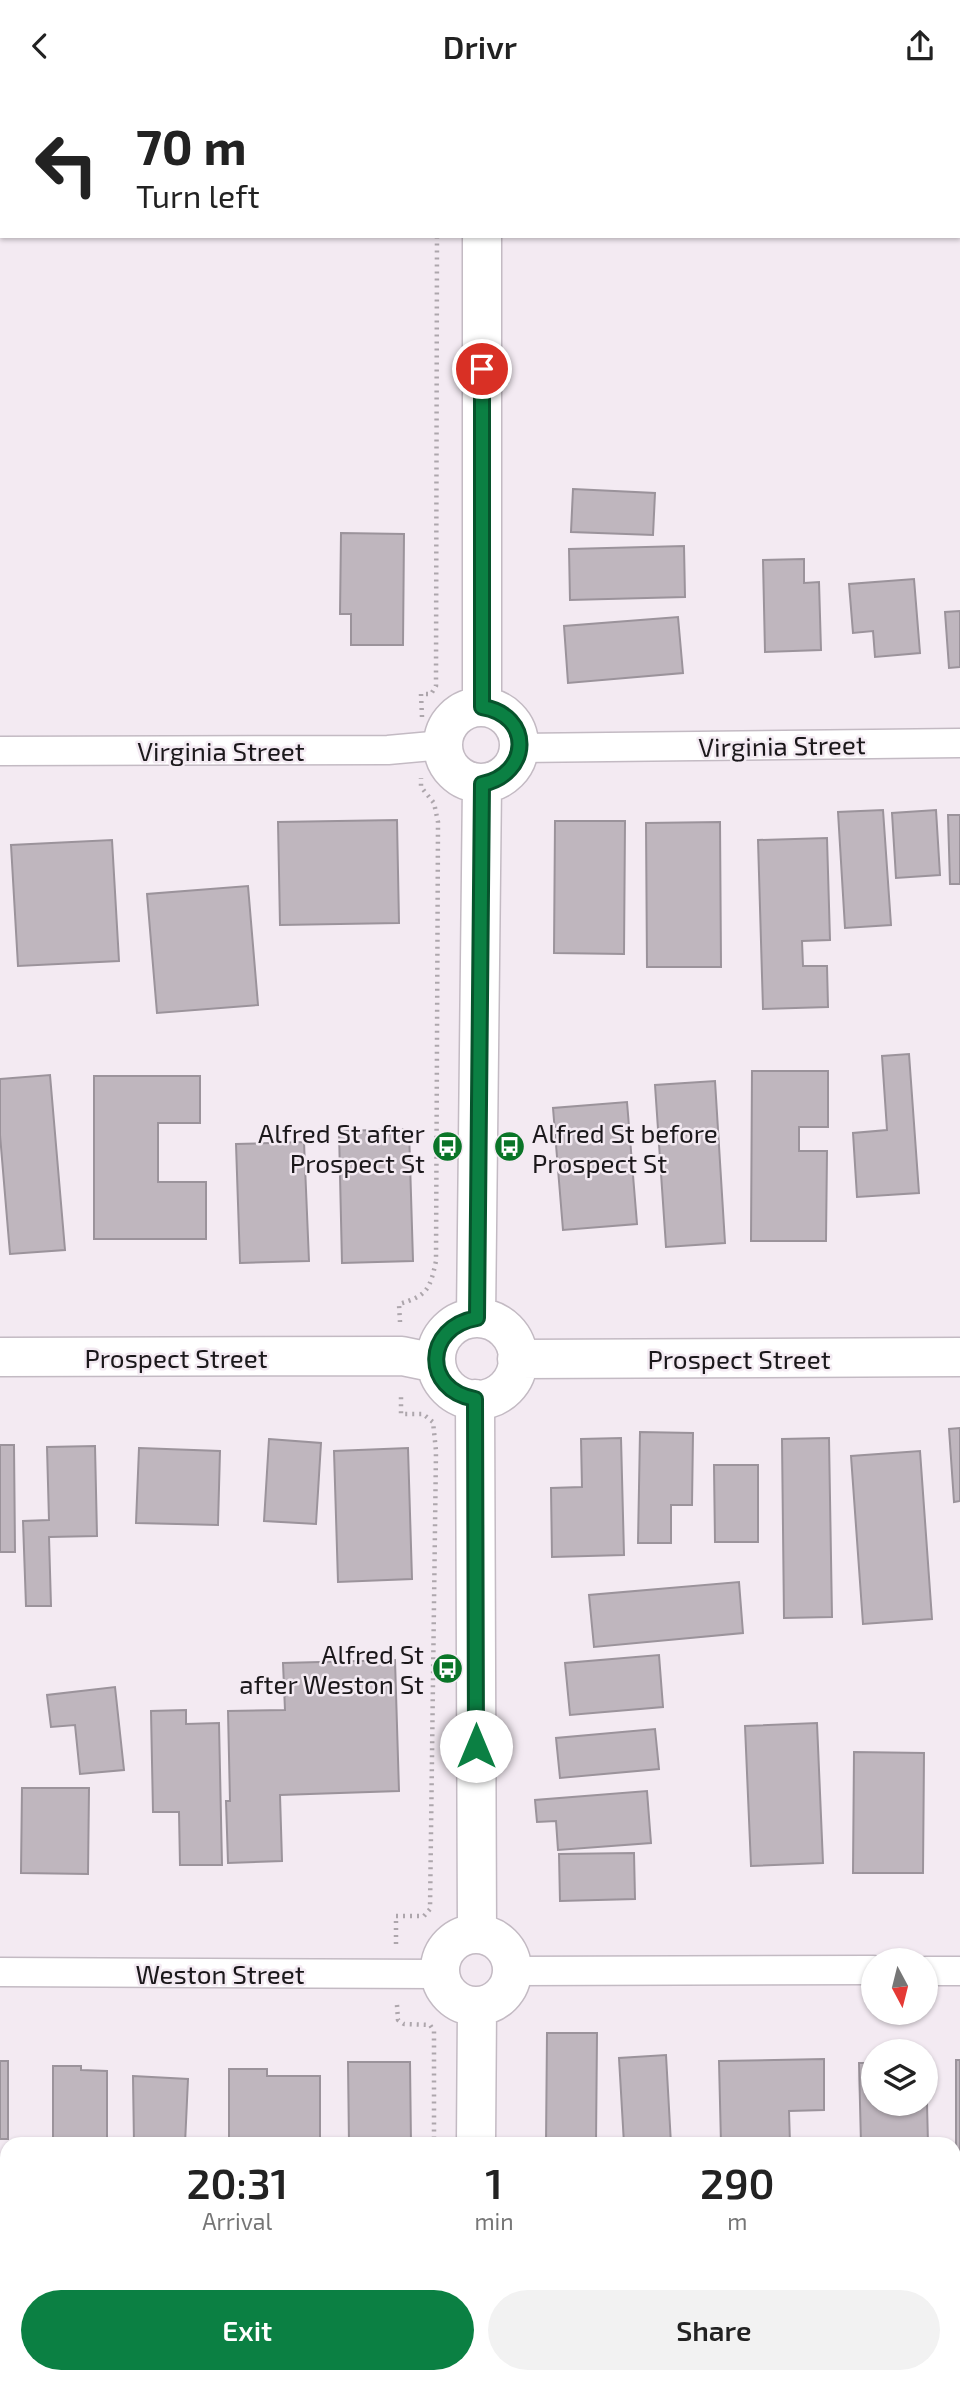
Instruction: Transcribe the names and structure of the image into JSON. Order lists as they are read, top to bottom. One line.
{"streets":{"street":["Virginia Street","Prospect Street","Weston Street"]},"places":{"bus stop":["Alfred St after Prospect St","Alfred St before Prospect St","Alfred St after Weston St"]},"north":"bottom","page":{"header":"Drivr","turn":["70 m","Turn left"],"eta":["20:31","Arrival","1","min","290","m"],"buttons":["Exit","Share"]}}
